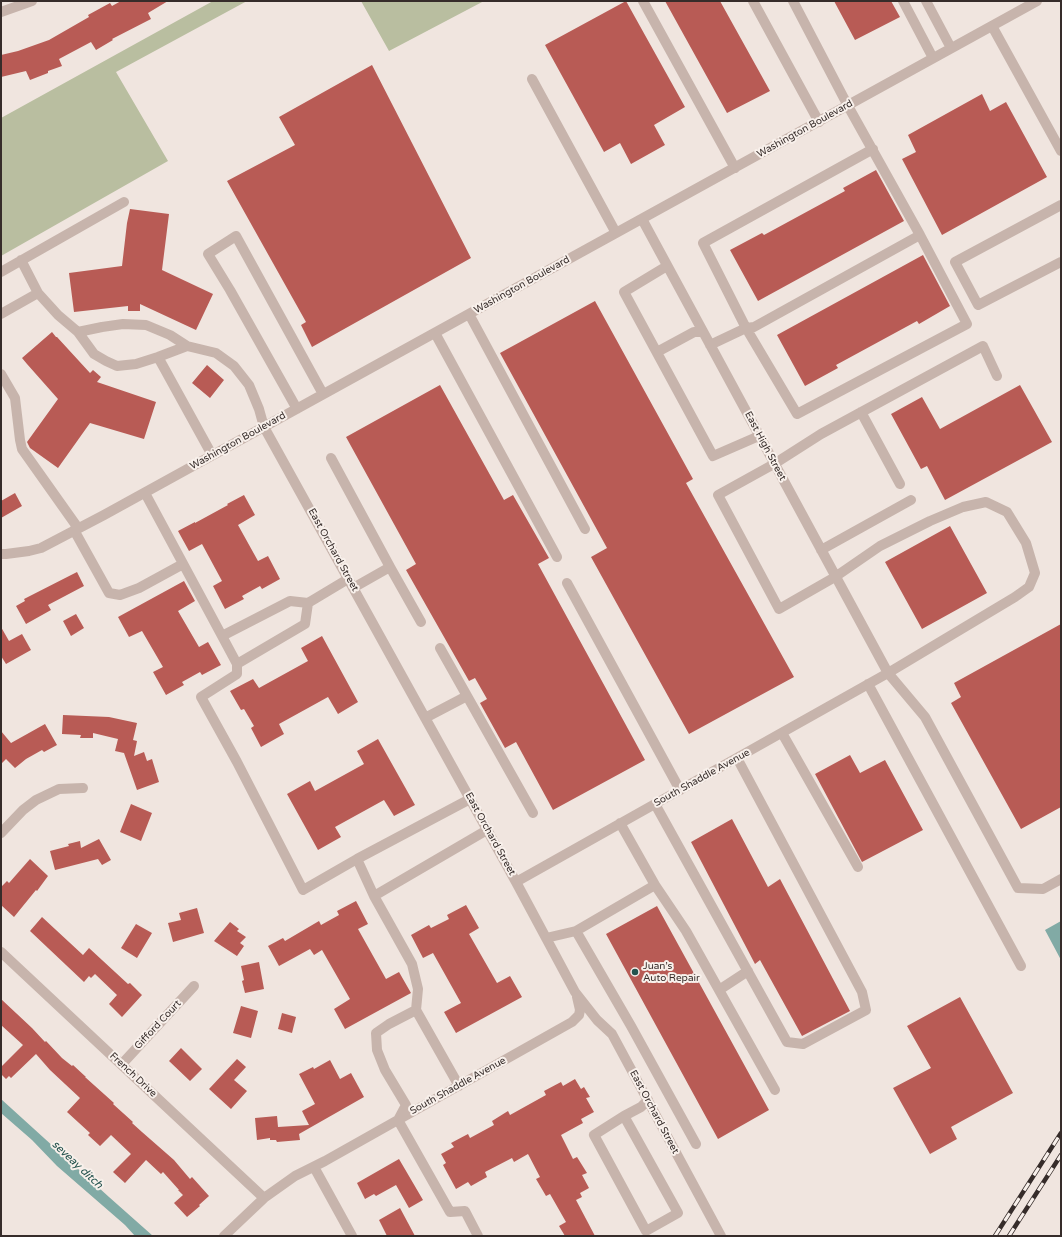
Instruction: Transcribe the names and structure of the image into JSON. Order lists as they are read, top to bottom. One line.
{"streets":{"street":["Washington Boulevard","East High Street","East Orchard Street","South Shaddle Avenue","Gifford Court","French Drive"]},"crossings":[["Washington Boulevard","East High Street"],["Washington Boulevard","East Orchard Street"],["East High Street","South Shaddle Avenue"],["East Orchard Street","South Shaddle Avenue"],["South Shaddle Avenue","French Drive"],["Gifford Court","French Drive"]],"water":["seveay ditch"],"places":["Juan’s Auto Repair"]}
